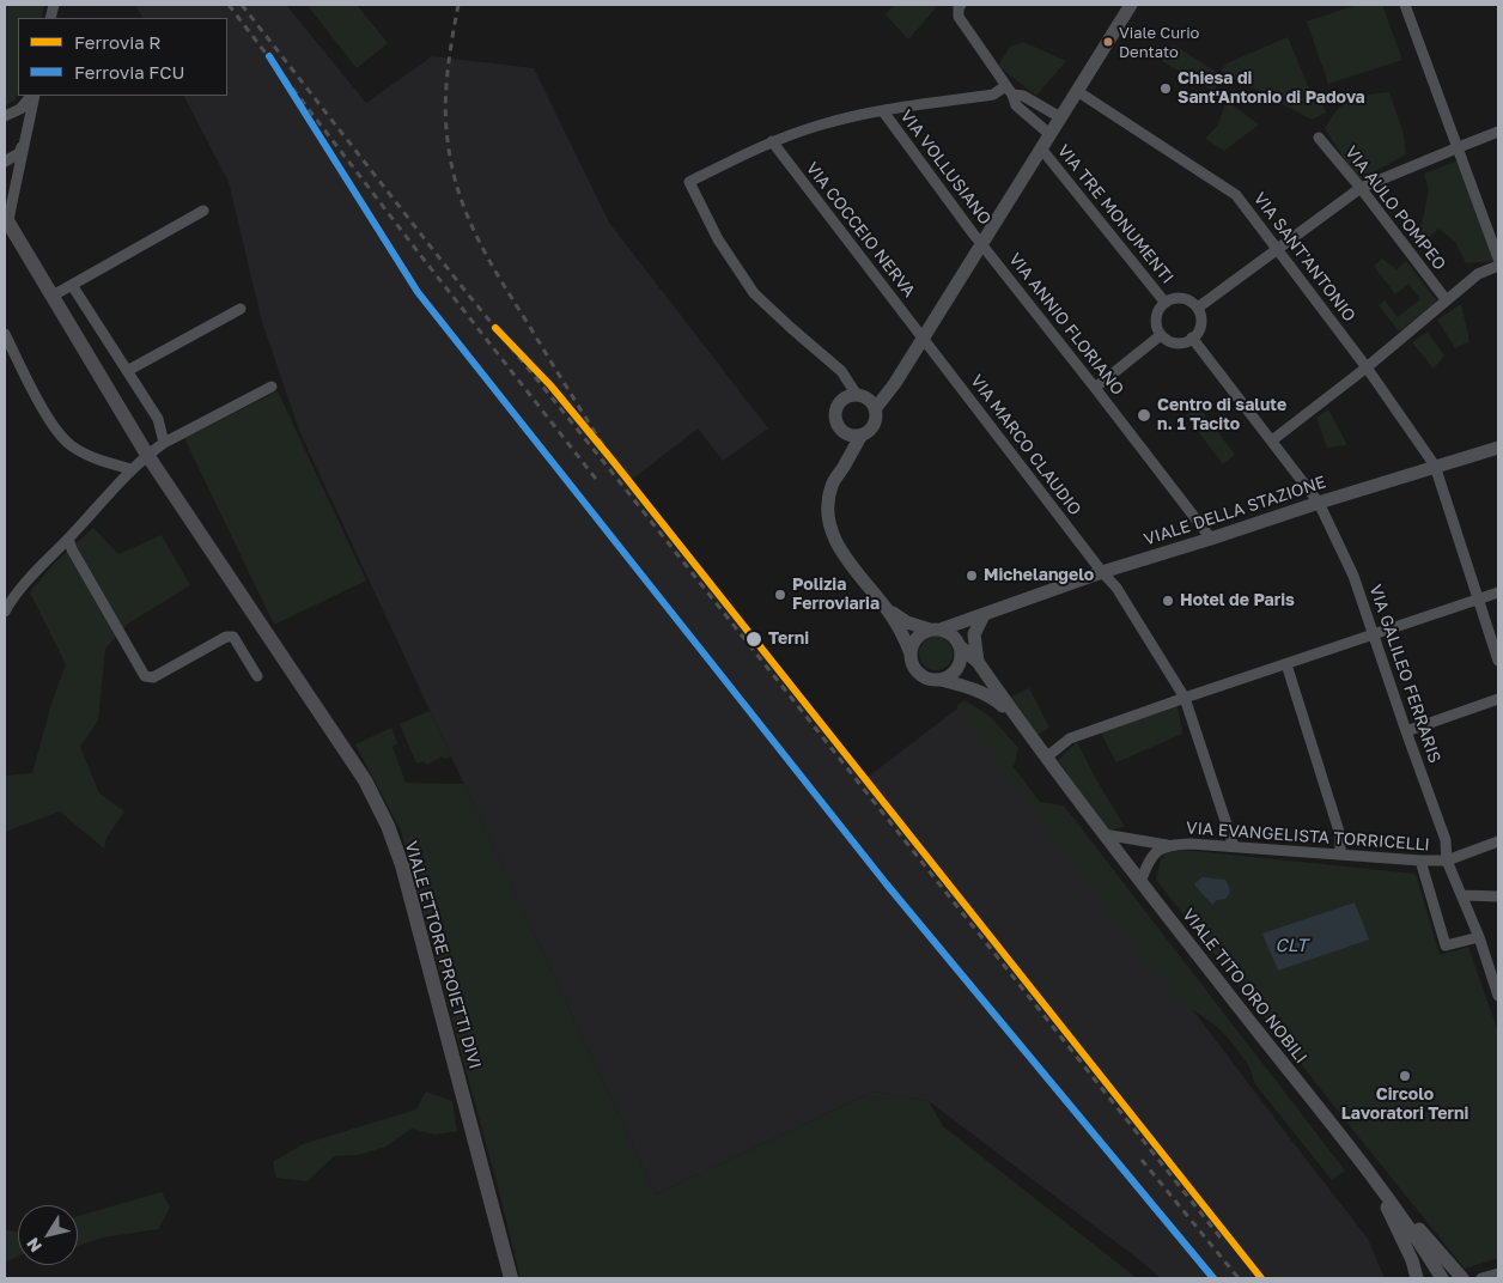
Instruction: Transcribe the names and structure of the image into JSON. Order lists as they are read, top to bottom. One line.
{"streets":{"main road":["VIALE ETTORE PROIETTI DIVI"],"street":["VIA VOLLUSIANO","VIA AULO POMPEO","VIA TRE MONUMENTI","VIA COCCEIO NERVA","VIA SANT'ANTONIO","VIA ANNIO FLORIANO","VIA MARCO CLAUDIO","VIALE DELLA STAZIONE","VIA GALILEO FERRARIS","VIA EVANGELISTA TORRICELLI","VIALE TITO ORO NOBILI"]},"crossings":[["VIA VOLLUSIANO","VIA ANNIO FLORIANO"],["VIA COCCEIO NERVA","VIA MARCO CLAUDIO"],["VIA SANT'ANTONIO","VIALE DELLA STAZIONE"],["VIA ANNIO FLORIANO","VIALE DELLA STAZIONE"],["VIA MARCO CLAUDIO","VIALE DELLA STAZIONE"],["VIA MARCO CLAUDIO","VIA EVANGELISTA TORRICELLI"],["VIALE DELLA STAZIONE","VIA GALILEO FERRARIS"],["VIALE DELLA STAZIONE","VIALE TITO ORO NOBILI"],["VIA GALILEO FERRARIS","VIA EVANGELISTA TORRICELLI"],["VIA EVANGELISTA TORRICELLI","VIALE TITO ORO NOBILI"]],"water":["CLT"],"places":["Viale Curio Dentato","Chiesa di Sant'Antonio di Padova","Centro di salute n. 1 Tacito","Michelangelo","Polizia Ferroviaria","Hotel de Paris","Terni","Circolo Lavoratori Terni"],"lines":["rail line FCU","rail line R"],"legend":["Ferrovia R","Ferrovia FCU"],"north":"bottom left"}
